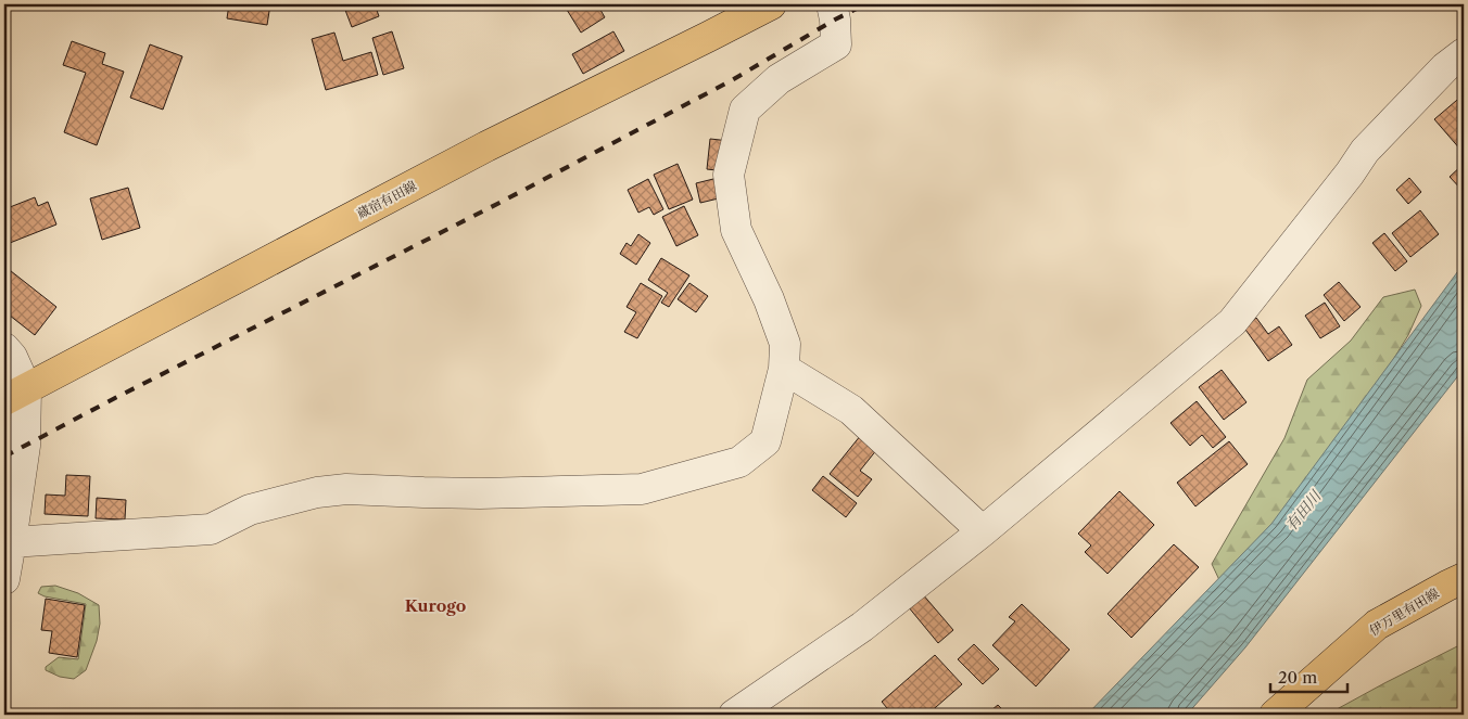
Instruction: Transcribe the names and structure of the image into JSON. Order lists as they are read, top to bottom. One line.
{"streets":{"main road":["蔵宿有田線","伊万里有田線"]},"districts":["Kurogo"],"water":["有田川"],"scale_bar":"20 m"}
